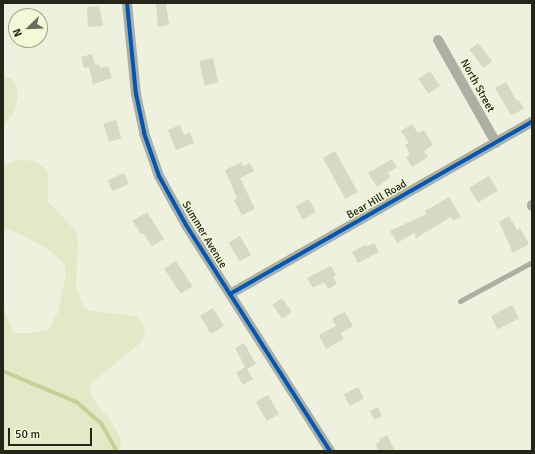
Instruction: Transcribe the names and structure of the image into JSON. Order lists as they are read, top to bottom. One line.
{"streets":{"street":["North Street","Bear Hill Road","Summer Avenue"]},"crossings":[["North Street","Bear Hill Road"],["Bear Hill Road","Summer Avenue"]],"scale_bar":"50 m","north":"bottom left"}
